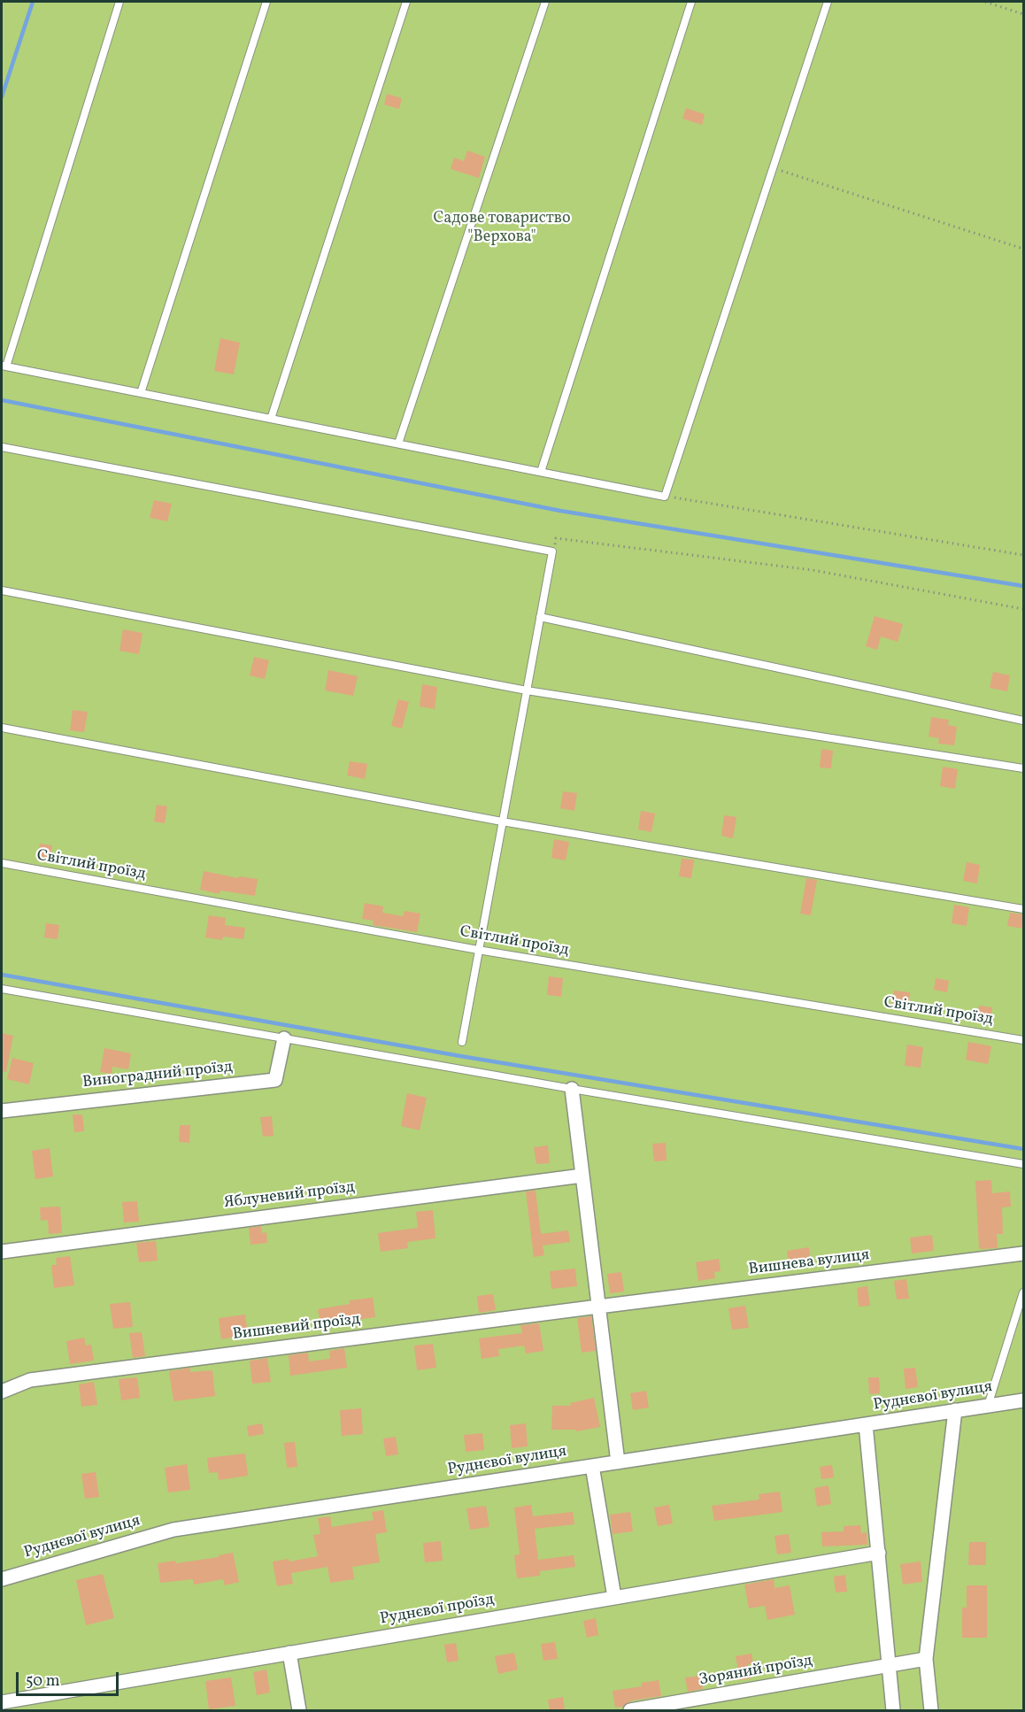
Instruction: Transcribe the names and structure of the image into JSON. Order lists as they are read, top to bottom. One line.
{"streets":{"street":["Виноградний проїзд","Яблуневий проїзд","Вишнева вулиця","Вишневий проїзд","Руднєвої вулиця","Руднєвої проїзд","Зоряний проїзд"],"lane":["Світлий проїзд"]},"crossings":[["Вишнева вулиця","Вишневий проїзд"]],"parks":["Садове товариство \"Верхова\""],"scale_bar":"50 m"}
